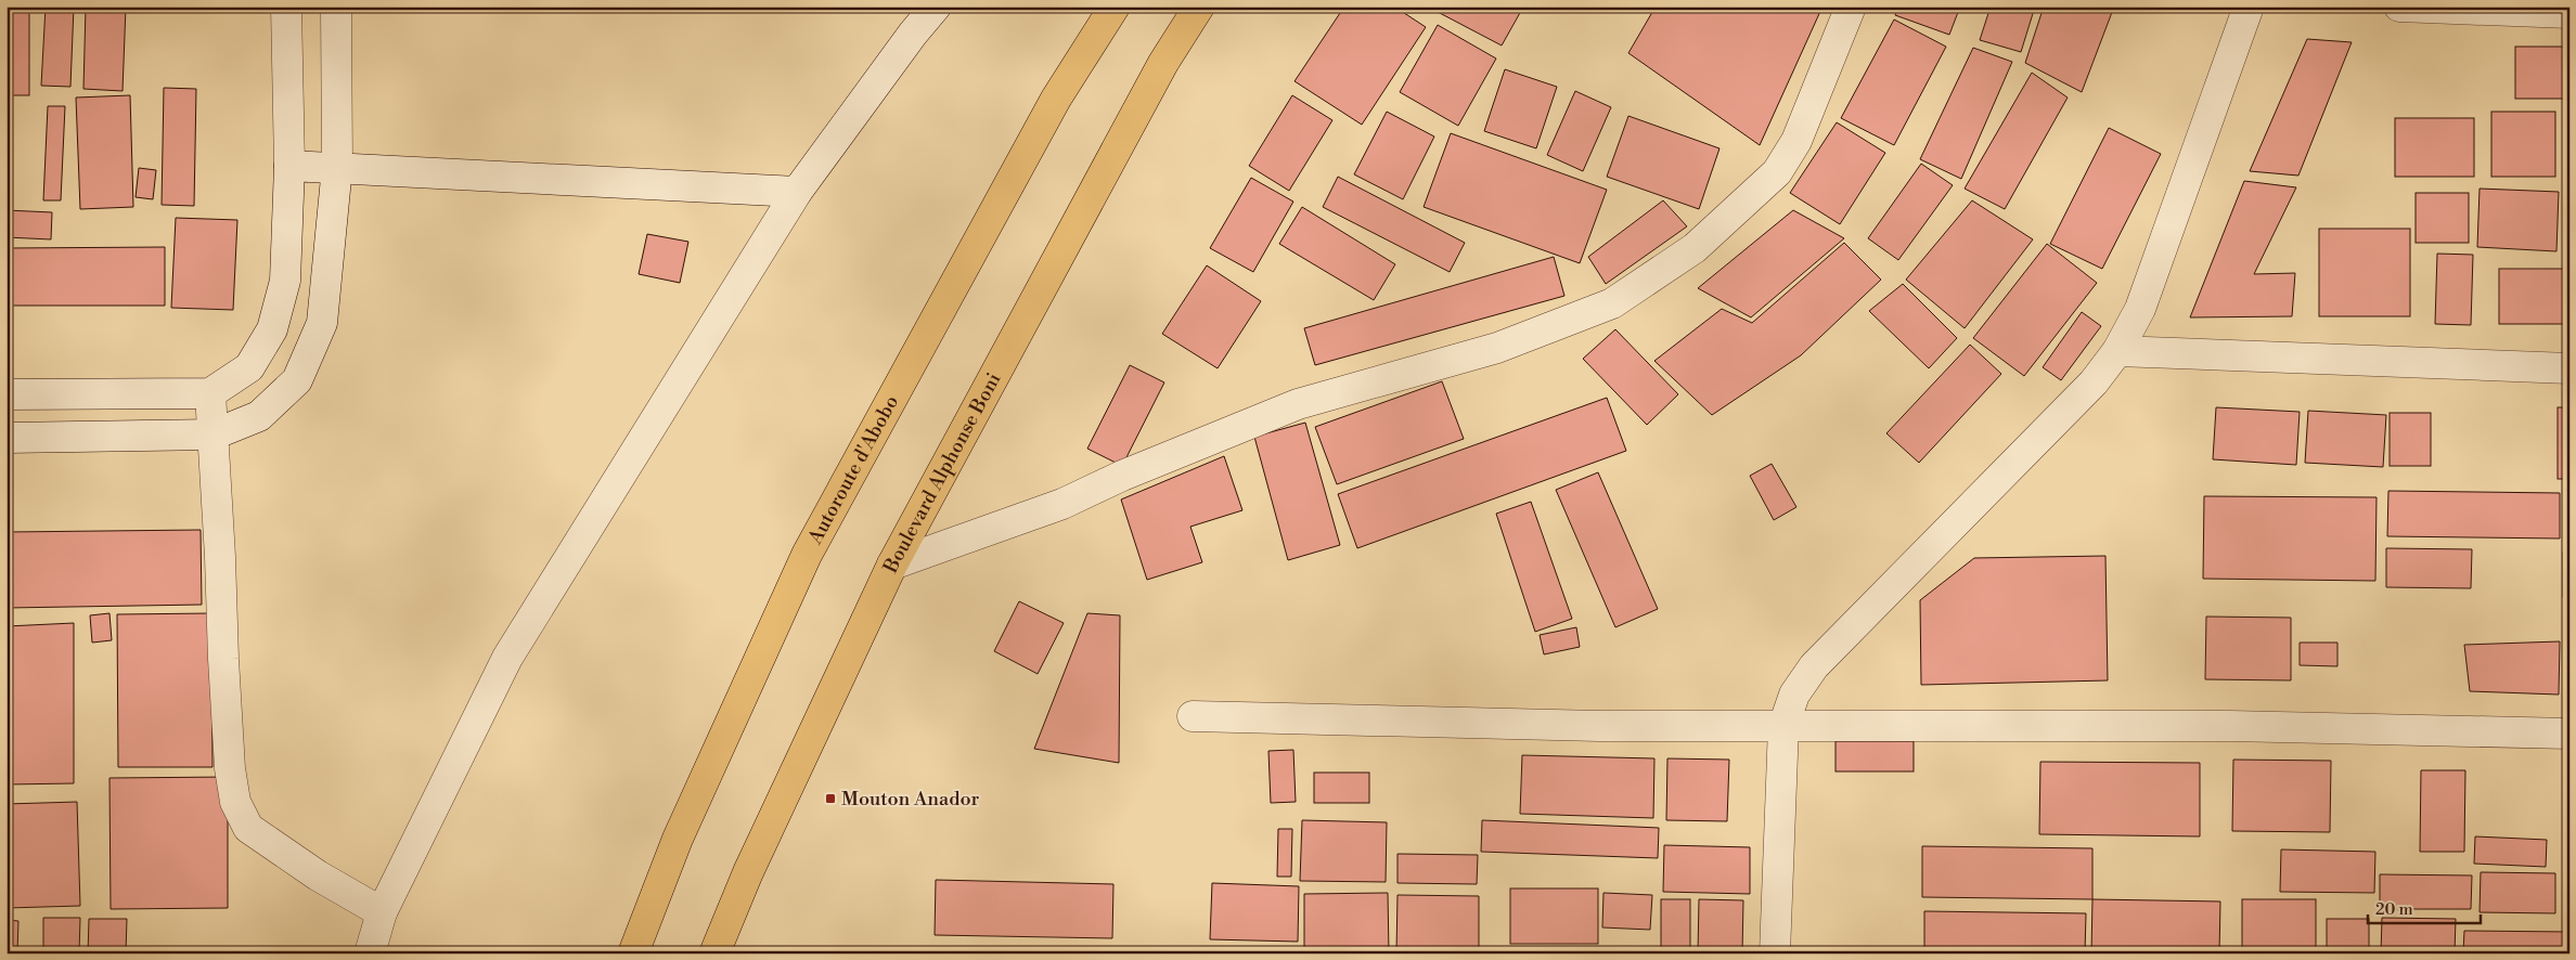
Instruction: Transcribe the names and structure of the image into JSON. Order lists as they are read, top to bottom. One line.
{"streets":{"main road":["Autoroute d'Abobo","Boulevard Alphonse Boni"]},"places":{"transit":["Mouton Anador"]},"scale_bar":"20 m"}
